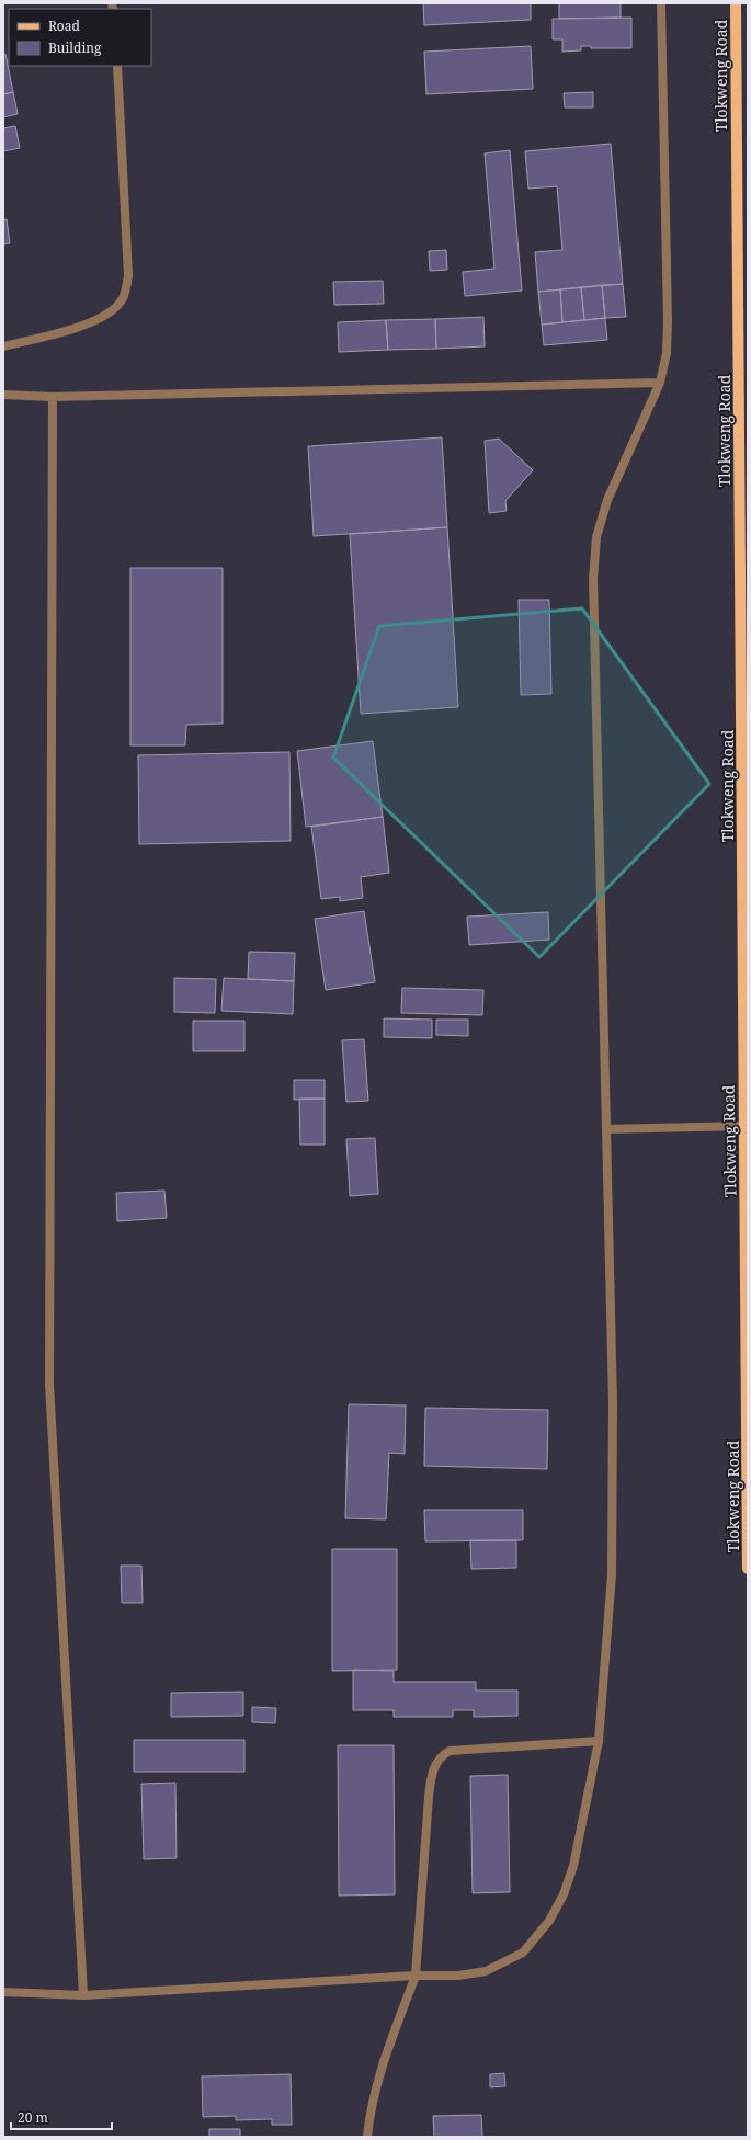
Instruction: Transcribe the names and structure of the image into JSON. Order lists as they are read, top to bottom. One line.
{"streets":{"main road":["Tlokweng Road"]},"legend":["Road","Building"],"scale_bar":"20 m"}
